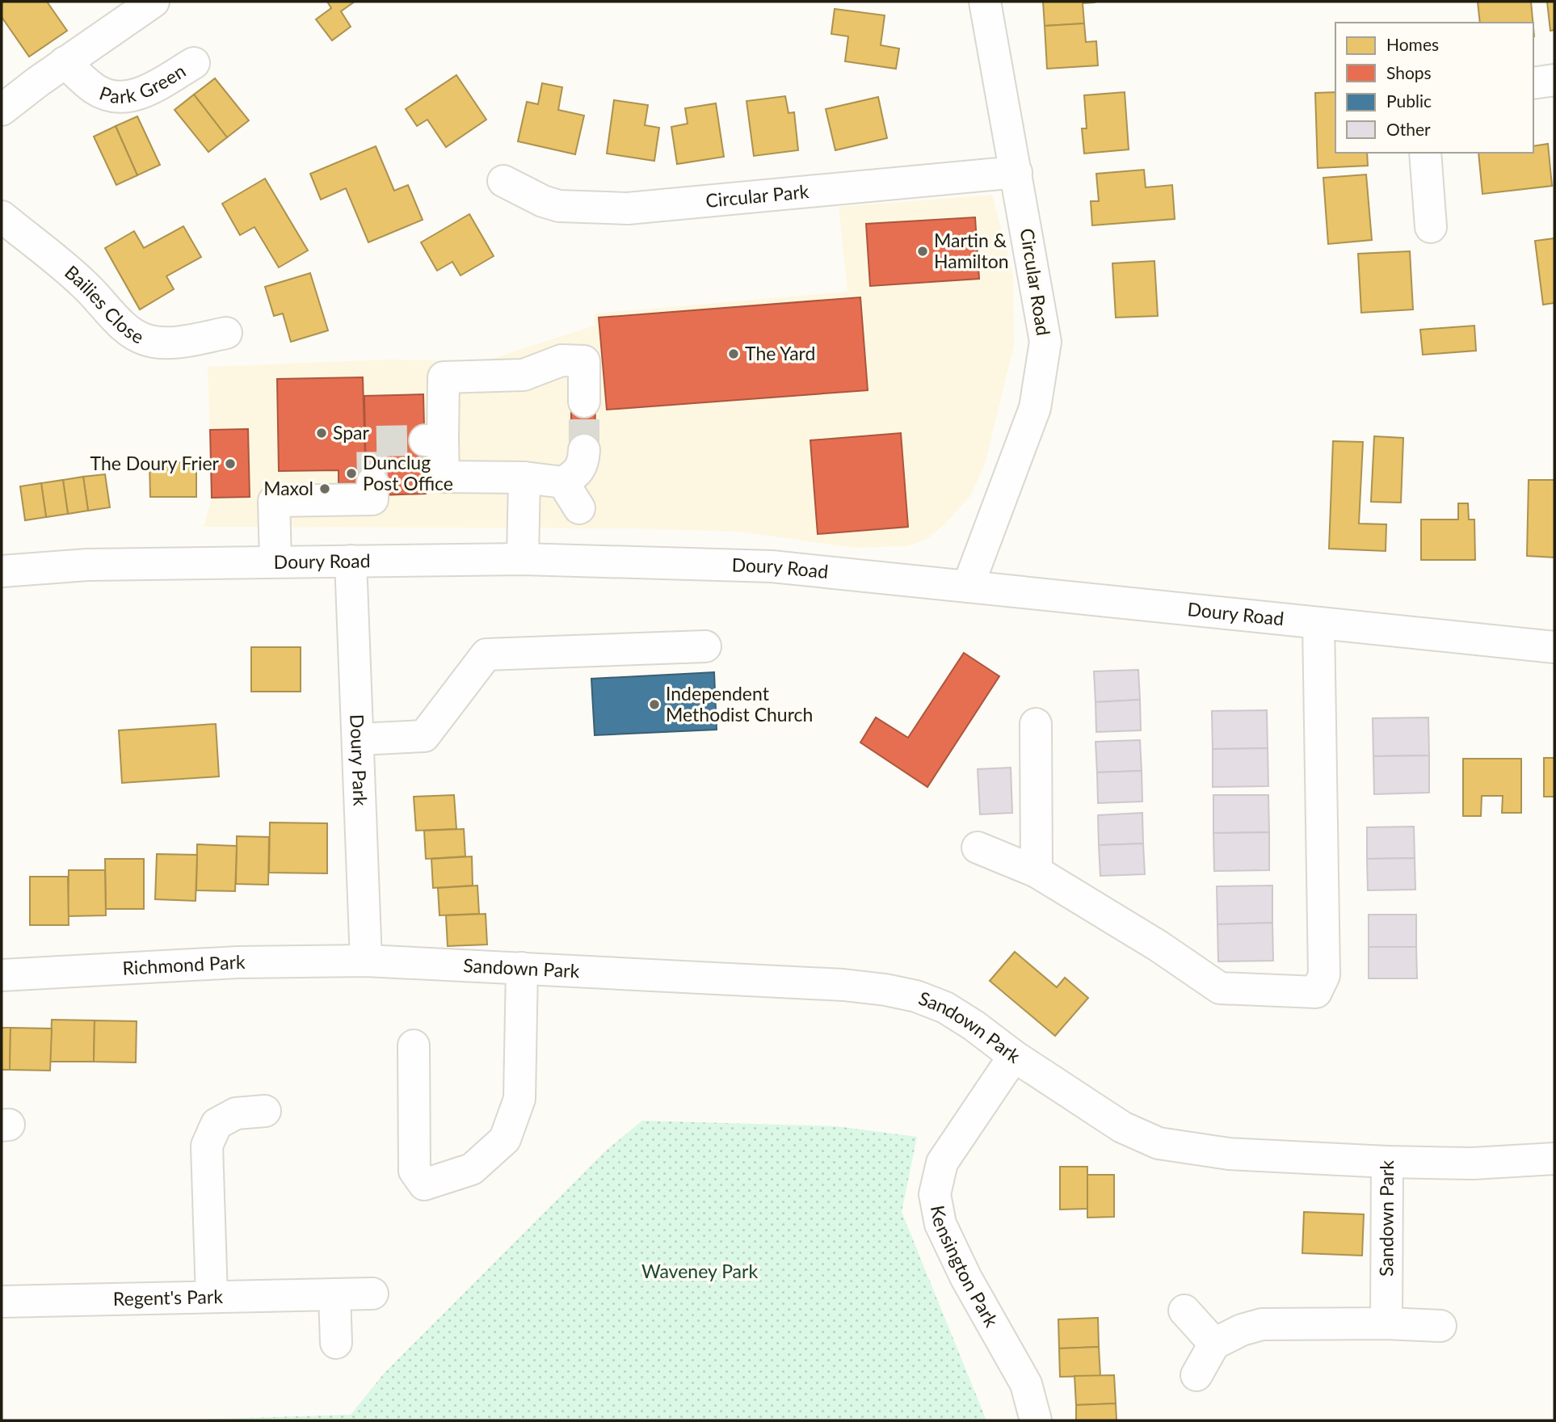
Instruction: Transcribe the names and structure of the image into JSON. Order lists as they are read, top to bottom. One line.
{"streets":{"street":["Park Green","Circular Park","Circular Road","Bailies Close","Doury Road","Doury Park","Richmond Park","Sandown Park","Kensington Park","Regent's Park"]},"crossings":[["Circular Park","Circular Road"],["Circular Road","Doury Road"],["Doury Road","Doury Park"],["Doury Park","Richmond Park"],["Doury Park","Sandown Park"],["Richmond Park","Sandown Park"],["Sandown Park","Kensington Park"]],"parks":["Waveney Park"],"places":["Martin & Hamilton","The Yard","Spar","The Doury Frier","Dunclug Post Office","Maxol","Independent Methodist Church"],"legend":["Homes","Shops","Public","Other"]}
